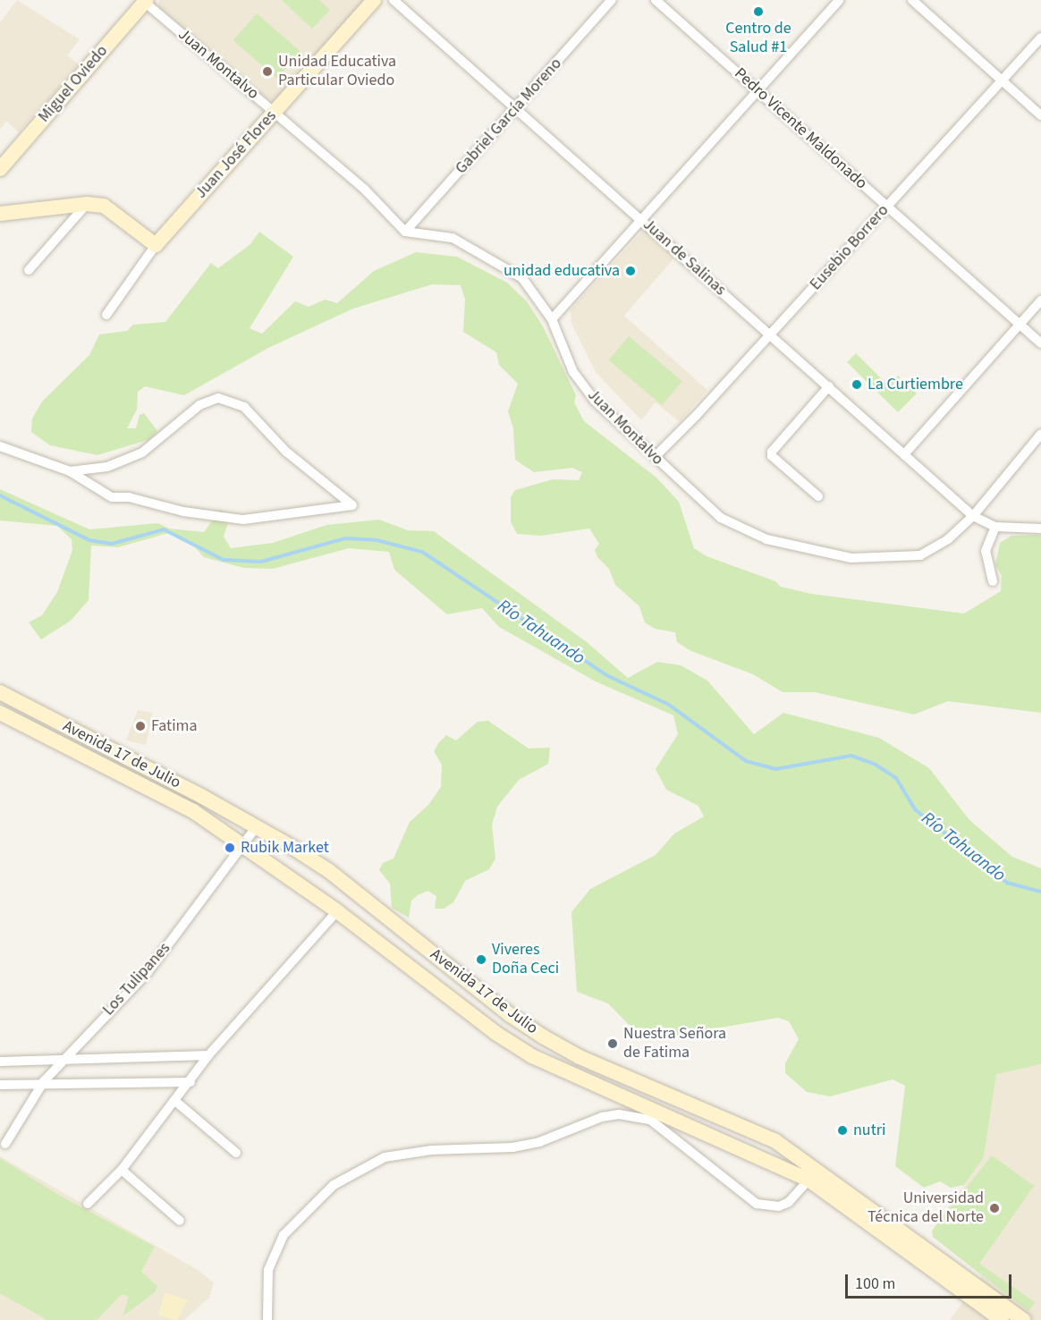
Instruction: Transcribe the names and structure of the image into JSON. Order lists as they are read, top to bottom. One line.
{"streets":{"main road":["Miguel Oviedo","Juan José Flores","Avenida 17 de Julio"],"street":["Juan Montalvo","Gabriel García Moreno","Pedro Vicente Maldonado","Eusebio Borrero","Juan de Salinas","Los Tulipanes"]},"crossings":[["Juan Montalvo","Miguel Oviedo"],["Juan Montalvo","Gabriel García Moreno"],["Juan Montalvo","Juan José Flores"],["Juan Montalvo","Eusebio Borrero"],["Juan Montalvo","Juan de Salinas"],["Gabriel García Moreno","Juan de Salinas"],["Pedro Vicente Maldonado","Eusebio Borrero"],["Eusebio Borrero","Juan de Salinas"],["Avenida 17 de Julio","Los Tulipanes"]],"water":["Río Tahuando"],"places":["Centro de Salud #1","Unidad Educativa Particular Oviedo","unidad educativa","La Curtiembre","Fatima","Rubik Market","Viveres Doña Ceci","Nuestra Señora de Fatima","nutri","Universidad Técnica del Norte"],"scale_bar":"100 m"}
